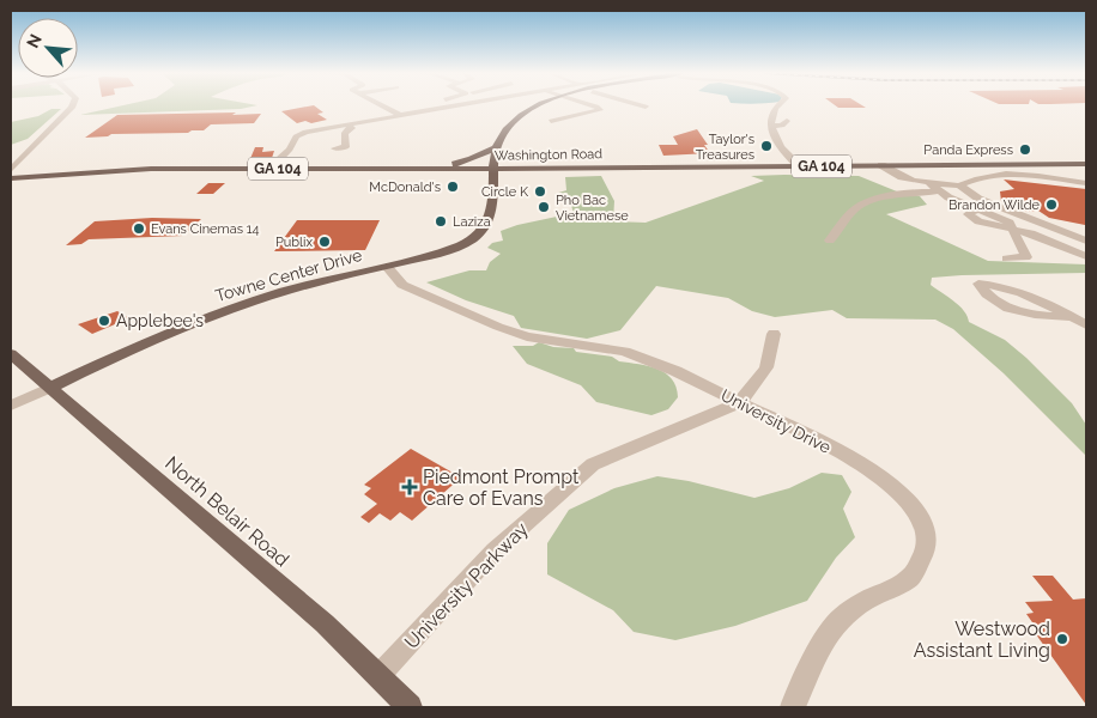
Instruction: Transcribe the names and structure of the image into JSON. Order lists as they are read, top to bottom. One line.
{"streets":{"main road":["Washington Road","GA 104","Towne Center Drive","North Belair Road"],"street":["University Drive","University Parkway"]},"crossings":[["Washington Road","GA 104"],["Washington Road","Towne Center Drive"],["GA 104","Towne Center Drive"],["Towne Center Drive","University Drive"],["Towne Center Drive","North Belair Road"],["University Drive","University Parkway"],["North Belair Road","University Parkway"]],"places":{"other":["Taylor's Treasures","Panda Express","McDonald's","Circle K","Brandon Wilde","Pho Bac Vietnamese","Laziza","Evans Cinemas 14","Publix","Applebee's","Westwood Assistant Living"],"health":["Piedmont Prompt Care of Evans"]},"north":"top left"}
